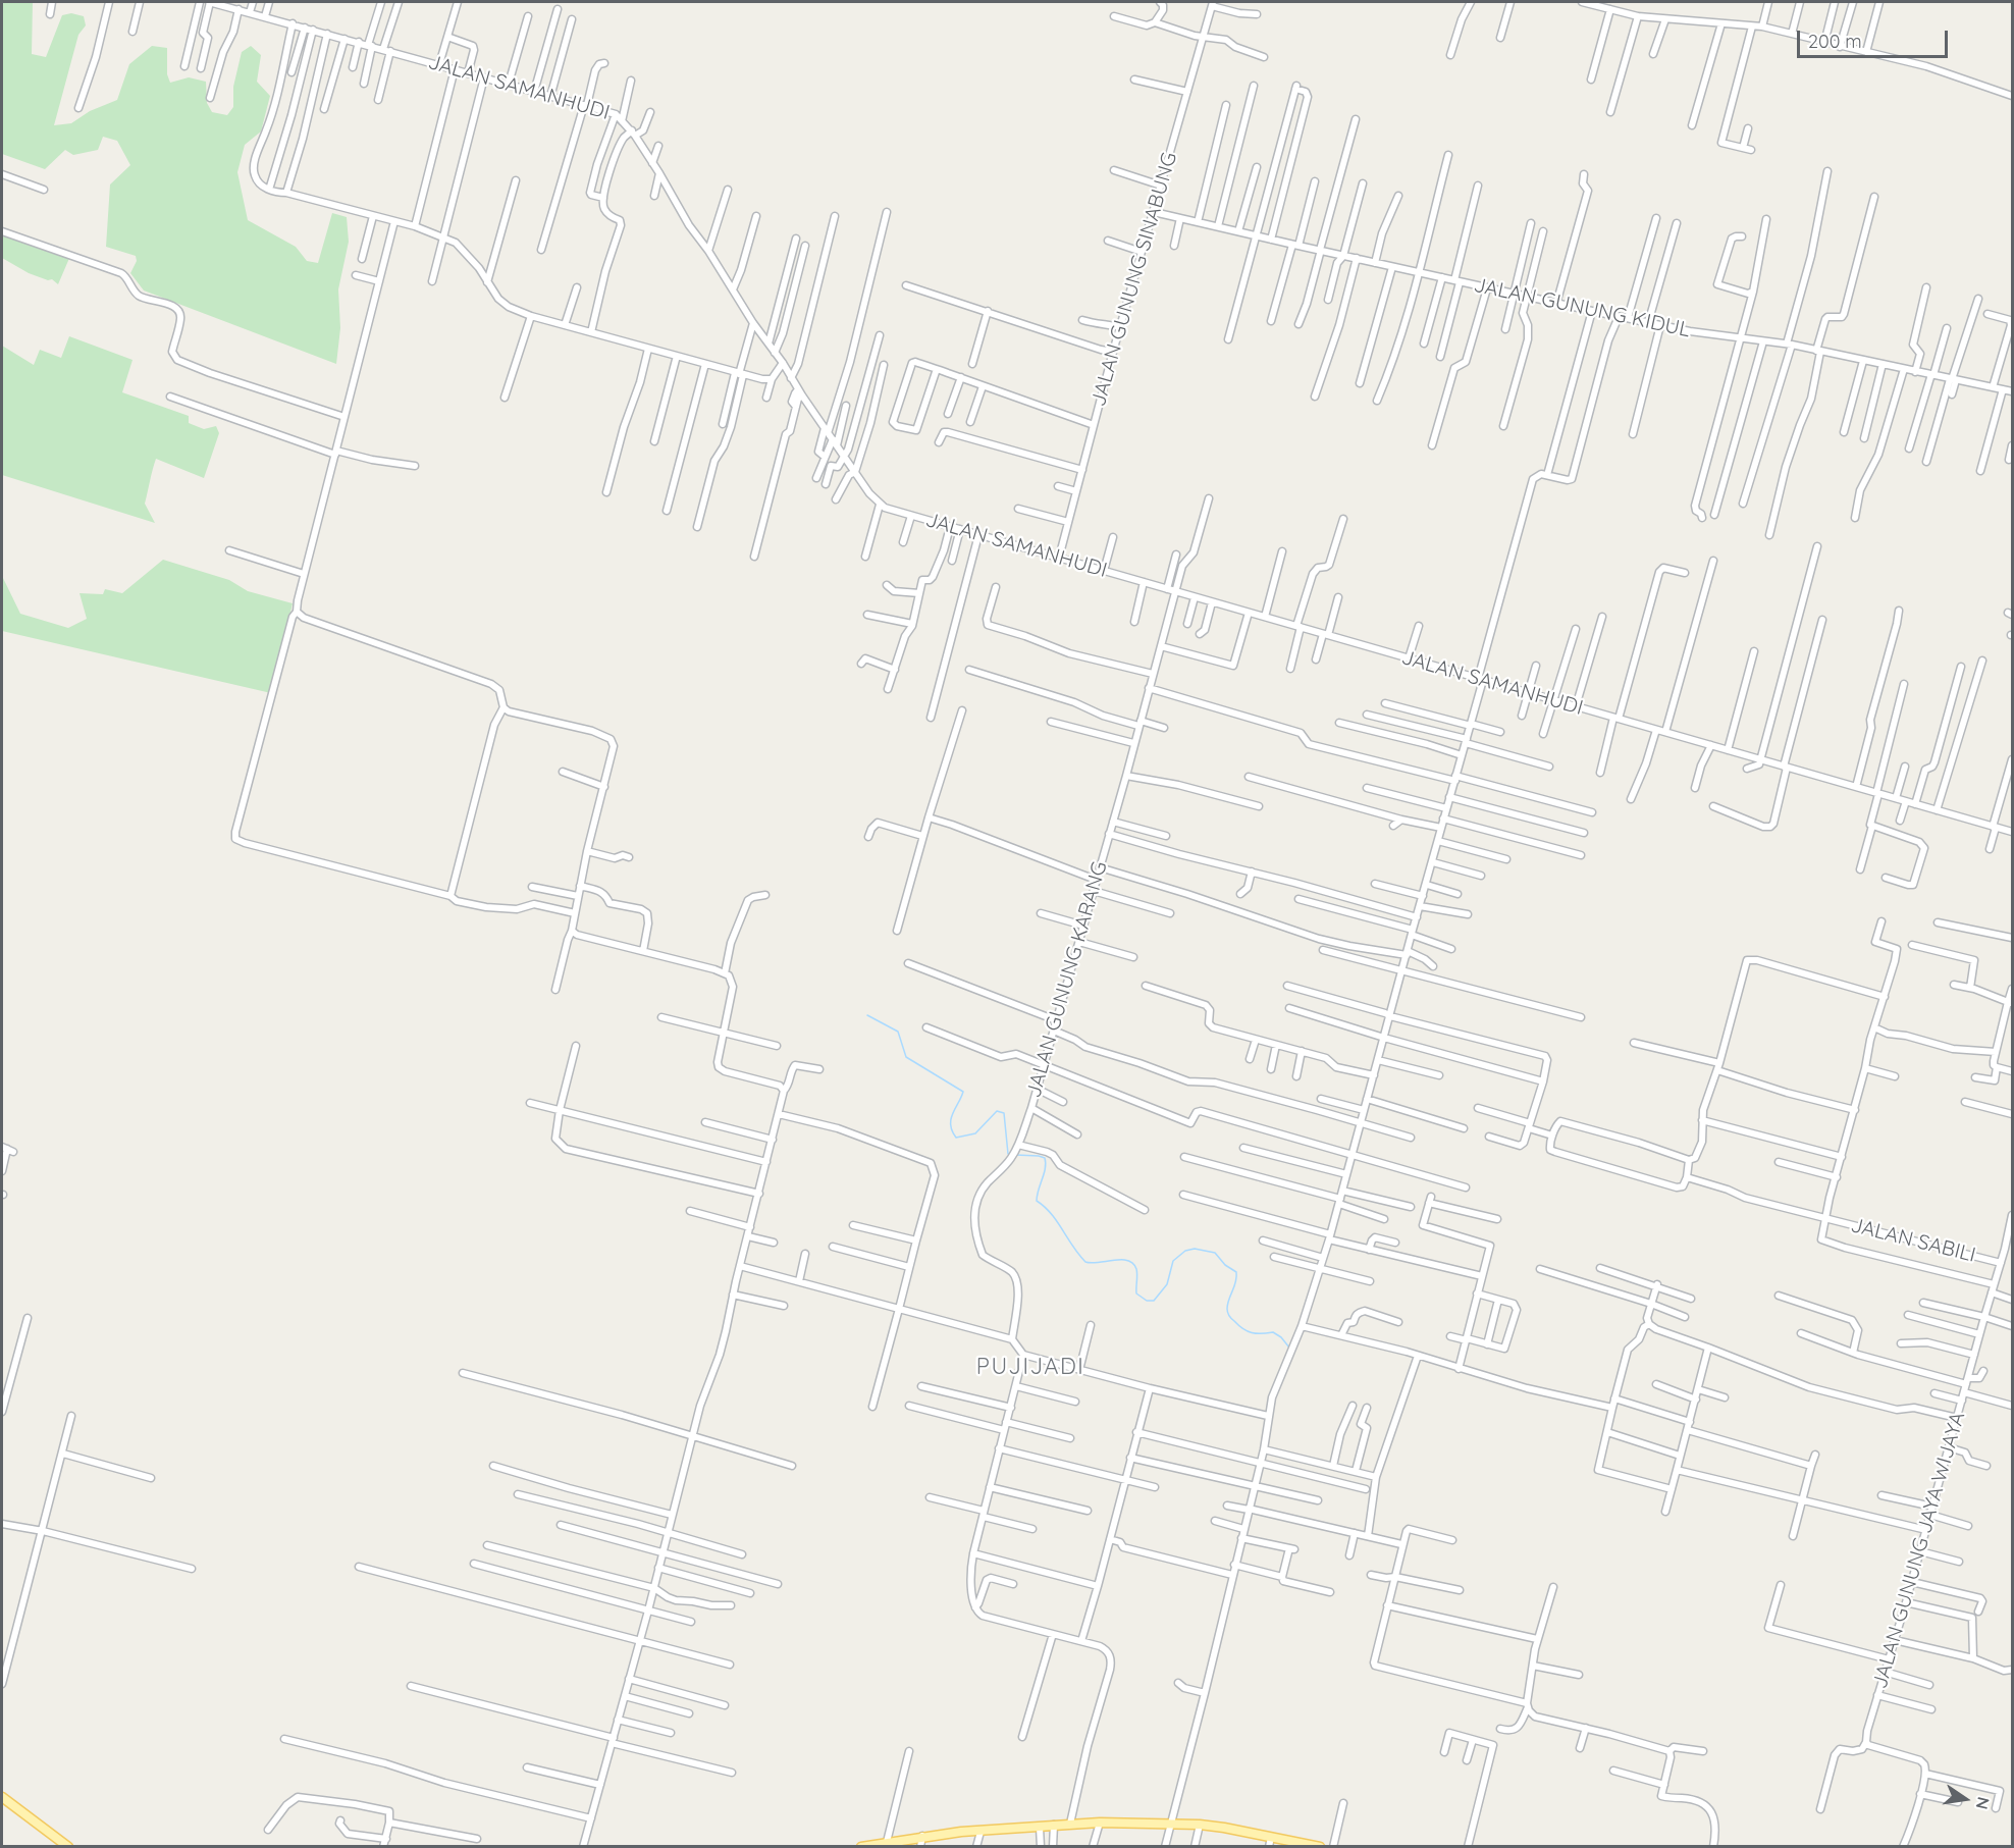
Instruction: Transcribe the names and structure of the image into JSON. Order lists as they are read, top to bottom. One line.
{"streets":{"street":["JALAN SAMANHUDI","JALAN GUNUNG SINABUNG","JALAN GUNUNG KIDUL","JALAN GUNUNG KARANG","JALAN SABILI","JALAN GUNUNG JAYA WIJAYA"]},"crossings":[["JALAN SAMANHUDI","JALAN GUNUNG SINABUNG"],["JALAN SAMANHUDI","JALAN GUNUNG KARANG"],["JALAN GUNUNG SINABUNG","JALAN GUNUNG KIDUL"],["JALAN SABILI","JALAN GUNUNG JAYA WIJAYA"]],"districts":["PUJIJADI"],"scale_bar":"200 m","north":"right"}
